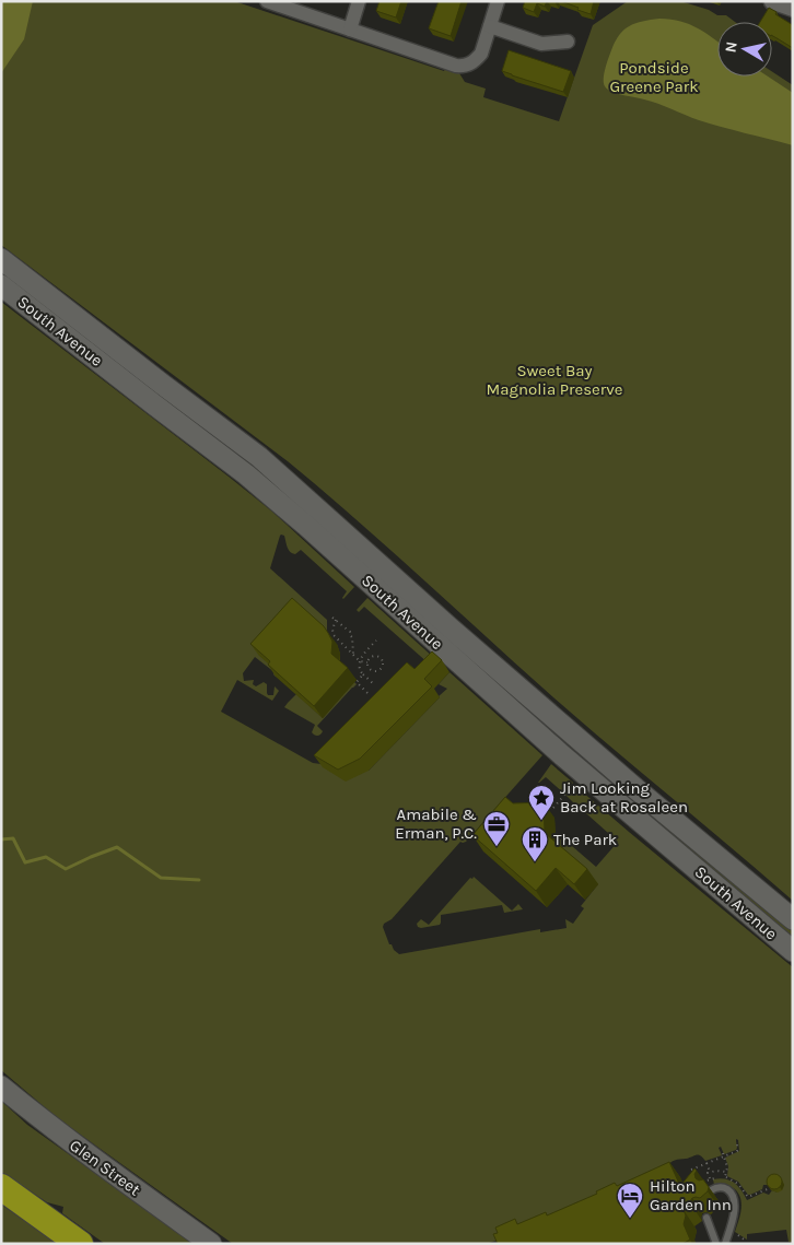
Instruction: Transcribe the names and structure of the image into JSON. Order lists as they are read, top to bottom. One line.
{"streets":{"street":["South Avenue","Glen Street"]},"parks":["Pondside Greene Park","Sweet Bay Magnolia Preserve"],"places":{"place":["Jim Looking Back at Rosaleen"],"office":["Amabile & Erman, P.C."],"building":["The Park"],"hotel":["Hilton Garden Inn"]},"north":"left"}
